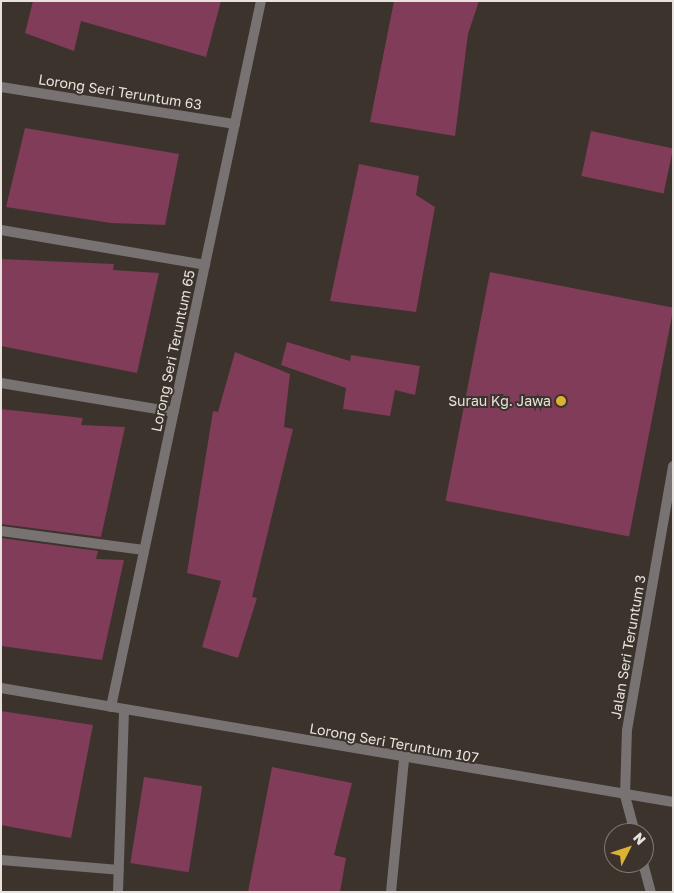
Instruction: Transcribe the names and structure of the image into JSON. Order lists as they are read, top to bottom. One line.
{"streets":{"street":["Lorong Seri Teruntum 63","Lorong Seri Teruntum 65","Jalan Seri Teruntum 3","Lorong Seri Teruntum 107"]},"crossings":[["Lorong Seri Teruntum 63","Lorong Seri Teruntum 65"],["Lorong Seri Teruntum 65","Lorong Seri Teruntum 107"],["Jalan Seri Teruntum 3","Lorong Seri Teruntum 107"]],"places":["Surau Kg. Jawa"],"north":"top right"}
